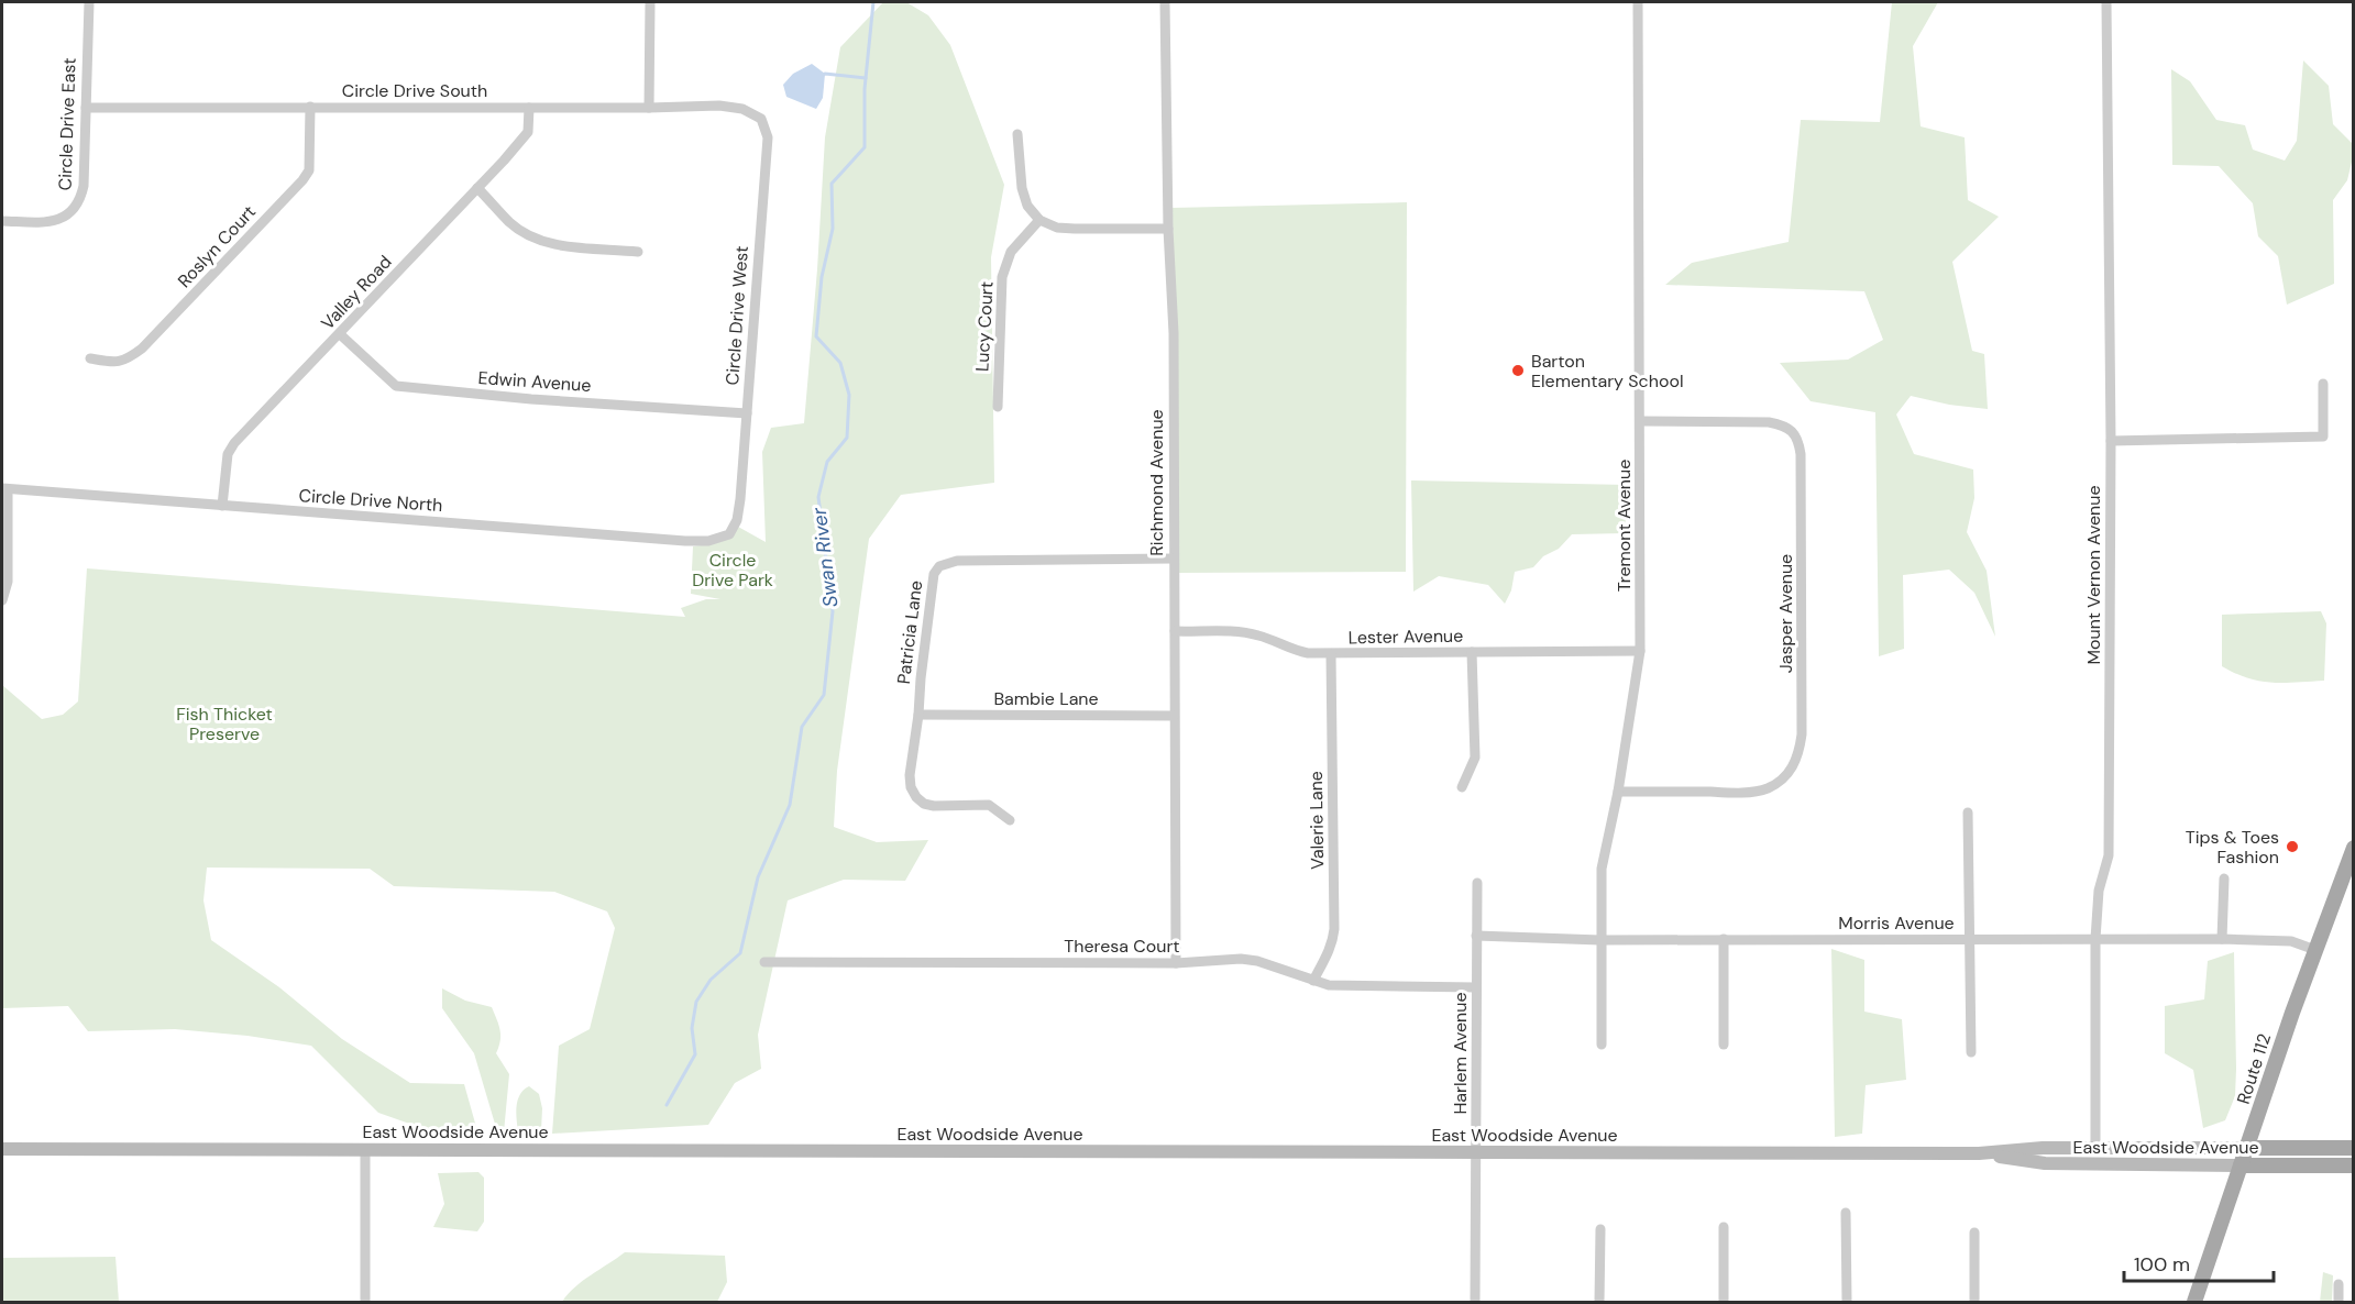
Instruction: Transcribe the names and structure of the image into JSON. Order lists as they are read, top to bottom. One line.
{"streets":{"main road":["Route 112","East Woodside Avenue"],"street":["Circle Drive South","Circle Drive East","Roslyn Court","Valley Road","Circle Drive West","Lucy Court","Edwin Avenue","Richmond Avenue","Circle Drive North","Tremont Avenue","Mount Vernon Avenue","Jasper Avenue","Patricia Lane","Lester Avenue","Bambie Lane","Valerie Lane","Morris Avenue","Theresa Court","Harlem Avenue"]},"crossings":[["Circle Drive South","Circle Drive East"],["Circle Drive South","Roslyn Court"],["Circle Drive South","Valley Road"],["Circle Drive South","Circle Drive West"],["Valley Road","Edwin Avenue"],["Valley Road","Circle Drive North"],["Circle Drive West","Edwin Avenue"],["Circle Drive West","Circle Drive North"],["Richmond Avenue","Patricia Lane"],["Richmond Avenue","Lester Avenue"],["Richmond Avenue","Bambie Lane"],["Richmond Avenue","Theresa Court"],["Tremont Avenue","Jasper Avenue"],["Tremont Avenue","Lester Avenue"],["Tremont Avenue","Morris Avenue"],["Mount Vernon Avenue","Morris Avenue"],["Mount Vernon Avenue","East Woodside Avenue"],["Patricia Lane","Bambie Lane"],["Lester Avenue","Valerie Lane"],["Valerie Lane","Theresa Court"],["Morris Avenue","Harlem Avenue"],["Morris Avenue","Route 112"],["Theresa Court","Harlem Avenue"],["Harlem Avenue","East Woodside Avenue"],["Route 112","East Woodside Avenue"]],"water":["Swan River"],"parks":["Circle Drive Park","Fish Thicket Preserve"],"places":["Barton Elementary School","Tips & Toes Fashion"],"scale_bar":"100 m"}
